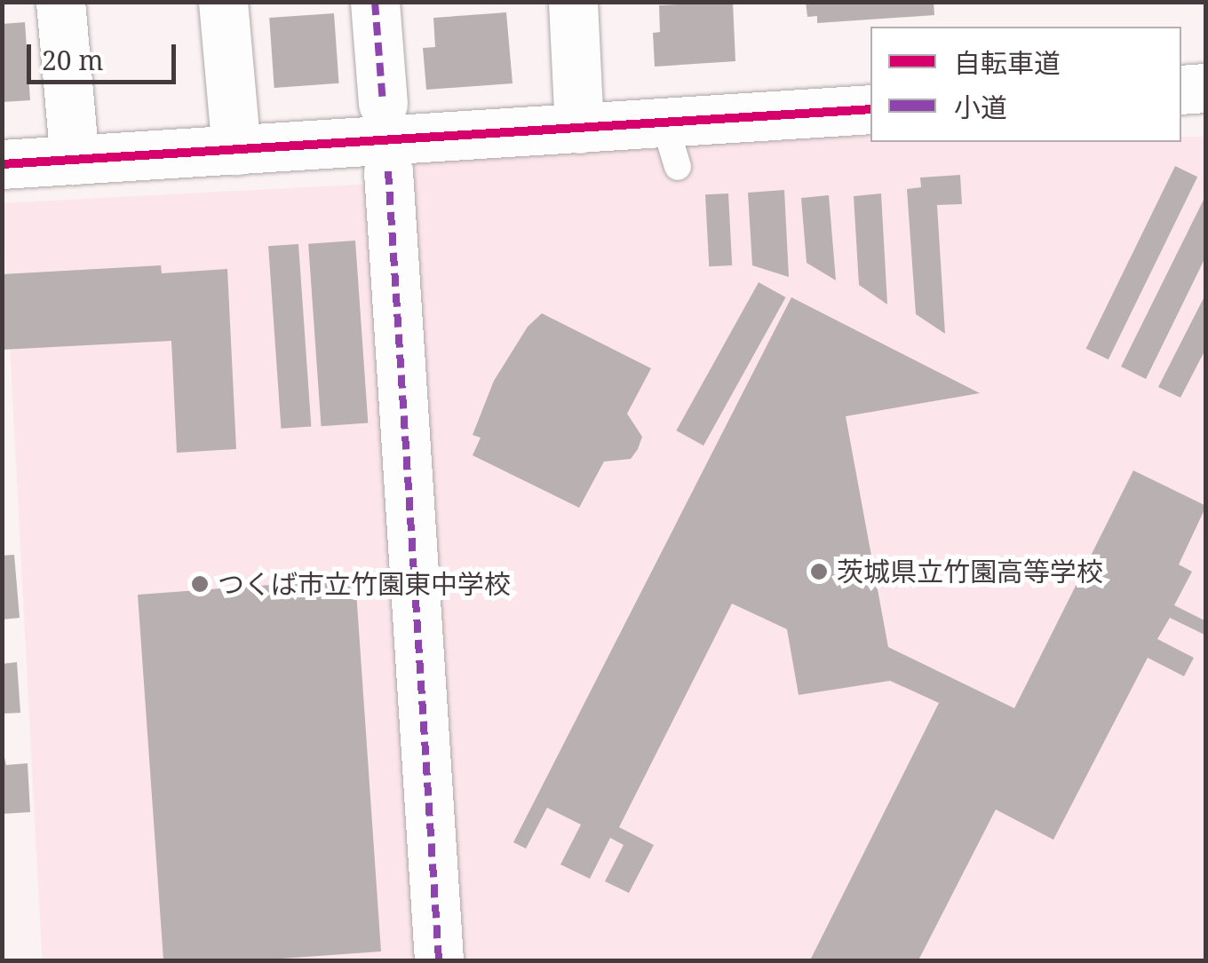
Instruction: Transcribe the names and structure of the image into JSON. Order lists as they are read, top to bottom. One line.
{"places":["茨城県立竹園高等学校","つくば市立竹園東中学校"],"legend":["自転車道","小道"],"scale_bar":"20 m"}
